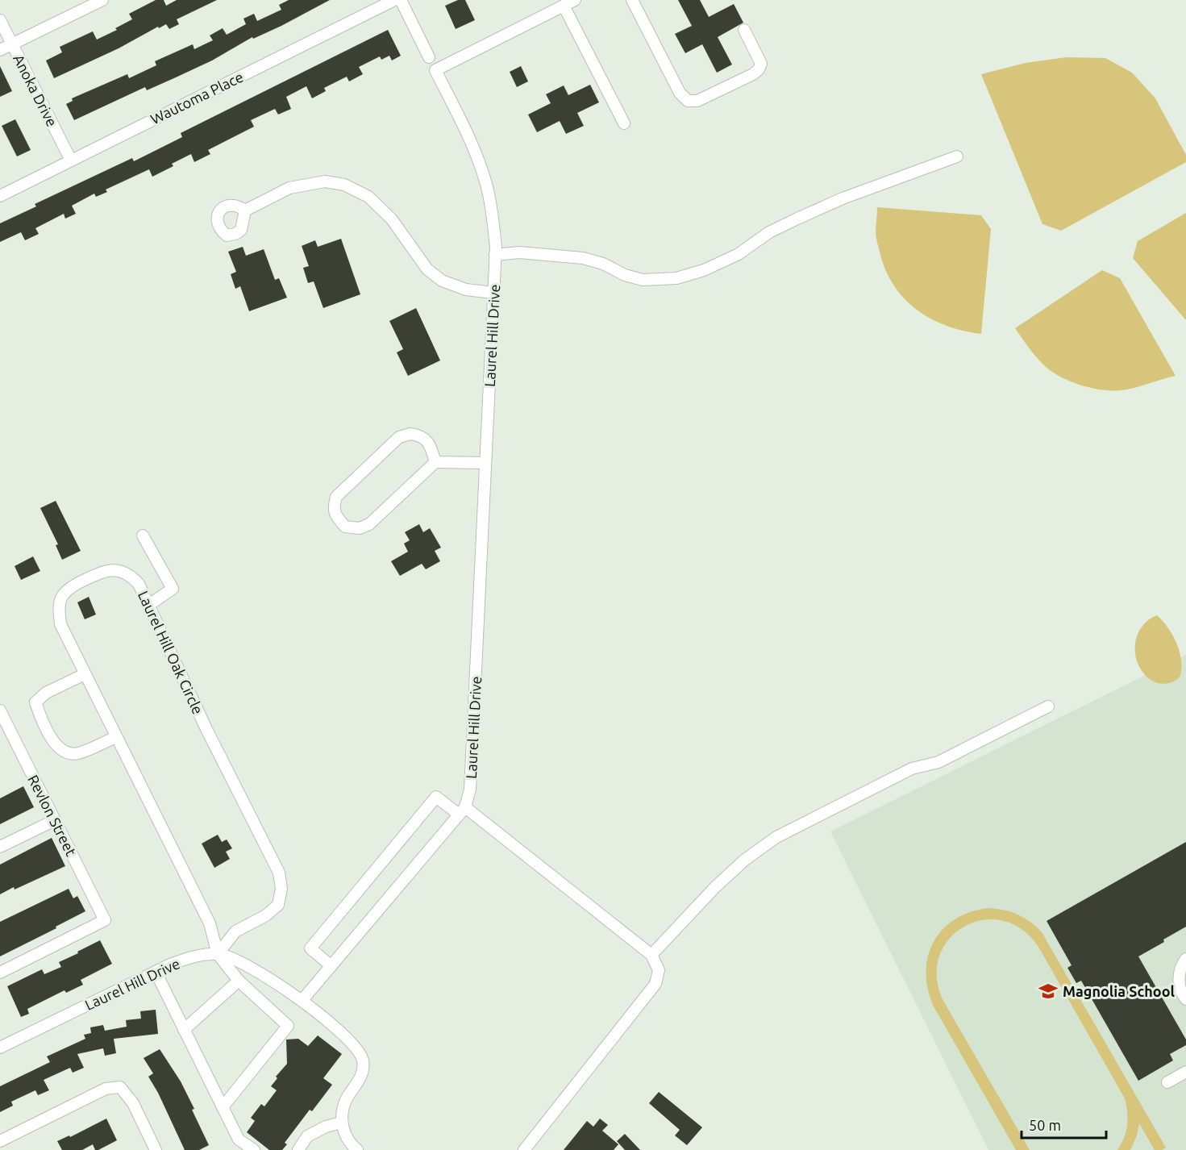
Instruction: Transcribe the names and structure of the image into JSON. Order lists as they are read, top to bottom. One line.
{"streets":{"street":["Anoka Drive","Wautoma Place","Laurel Hill Drive","Laurel Hill Oak Circle","Revlon Street"]},"crossings":[["Anoka Drive","Wautoma Place"],["Laurel Hill Drive","Laurel Hill Oak Circle"]],"places":{"school or university":["Magnolia School"]},"scale_bar":"50 m"}
